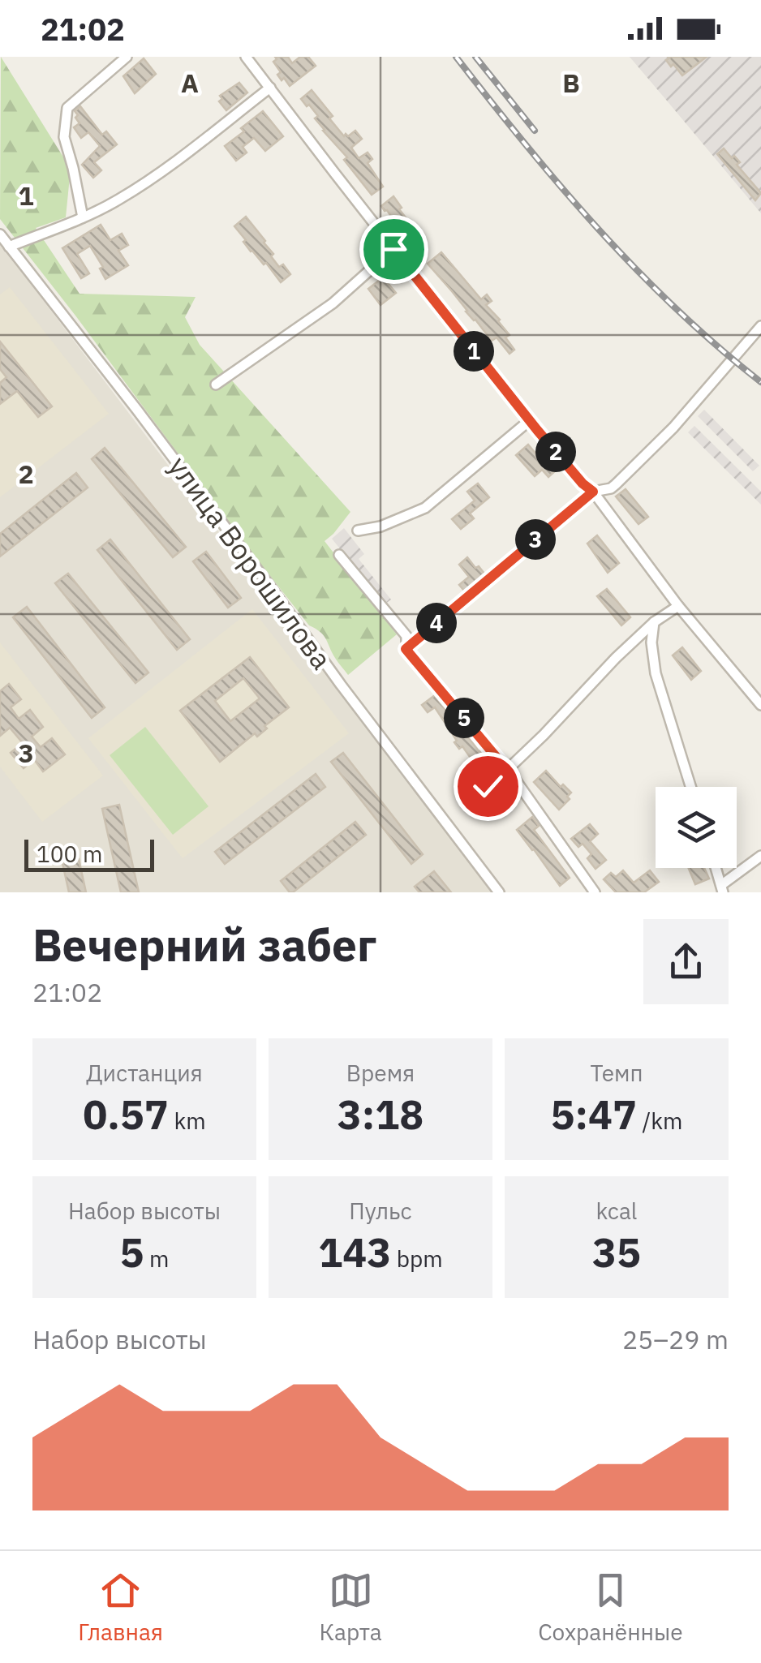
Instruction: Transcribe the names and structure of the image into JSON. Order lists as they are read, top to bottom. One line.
{"streets":{"street":["улица Ворошилова"]},"scale_bar":"100 m","page":{"status":"21:02","pins":["1","2","3","4","5"],"scale":"100 m","heading":["Вечерний забег","21:02"],"stats":[["Дистанция","0.57 km"],["Время","3:18"],["Темп","5:47 /km"],["Набор высоты","5 m"],["Пульс","143 bpm"],["kcal","35"]],"chart":["Набор высоты","25–29 m"],"tabs":["Главная","Карта","Сохранённые"]},"grid":{"columns":["A","B"],"rows":["1","2","3"]}}
